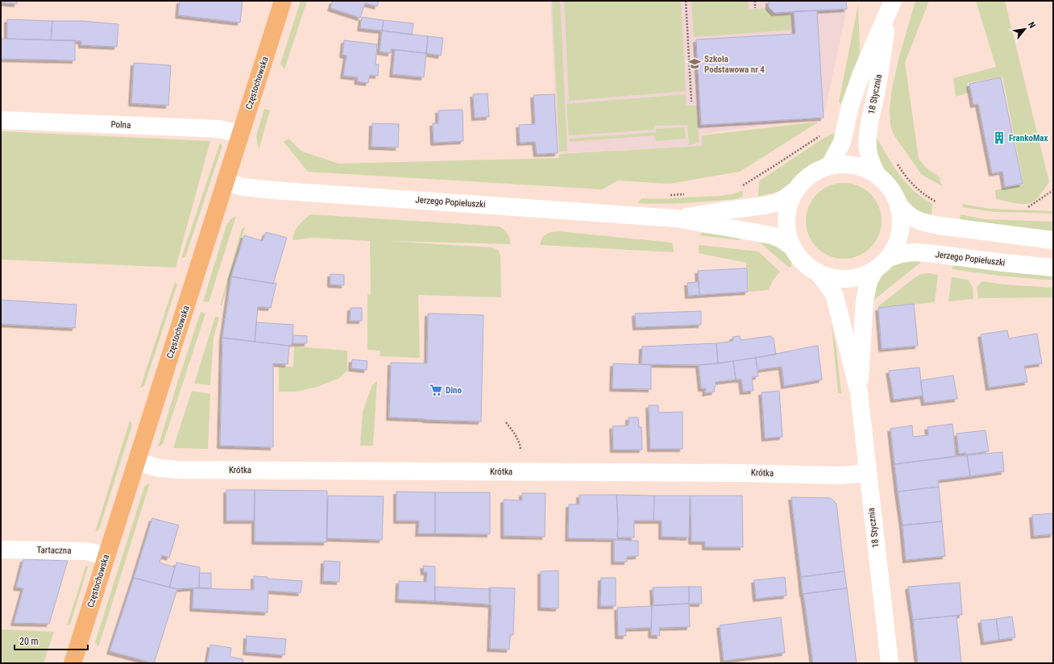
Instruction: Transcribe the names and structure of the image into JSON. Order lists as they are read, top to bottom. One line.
{"streets":{"main road":["Częstochowska","18 Stycznia","Polna","Jerzego Popiełuszki","Krótka","Tartaczna"]},"crossings":[["Częstochowska","Polna"],["Częstochowska","Jerzego Popiełuszki"],["Częstochowska","Krótka"],["Częstochowska","Tartaczna"],["18 Stycznia","Jerzego Popiełuszki"],["18 Stycznia","Krótka"]],"places":{"school or university":["Szkoła Podstawowa nr 4"],"building":["FrankoMax"],"supermarket":["Dino"]},"scale_bar":"20 m","north":"top right"}
